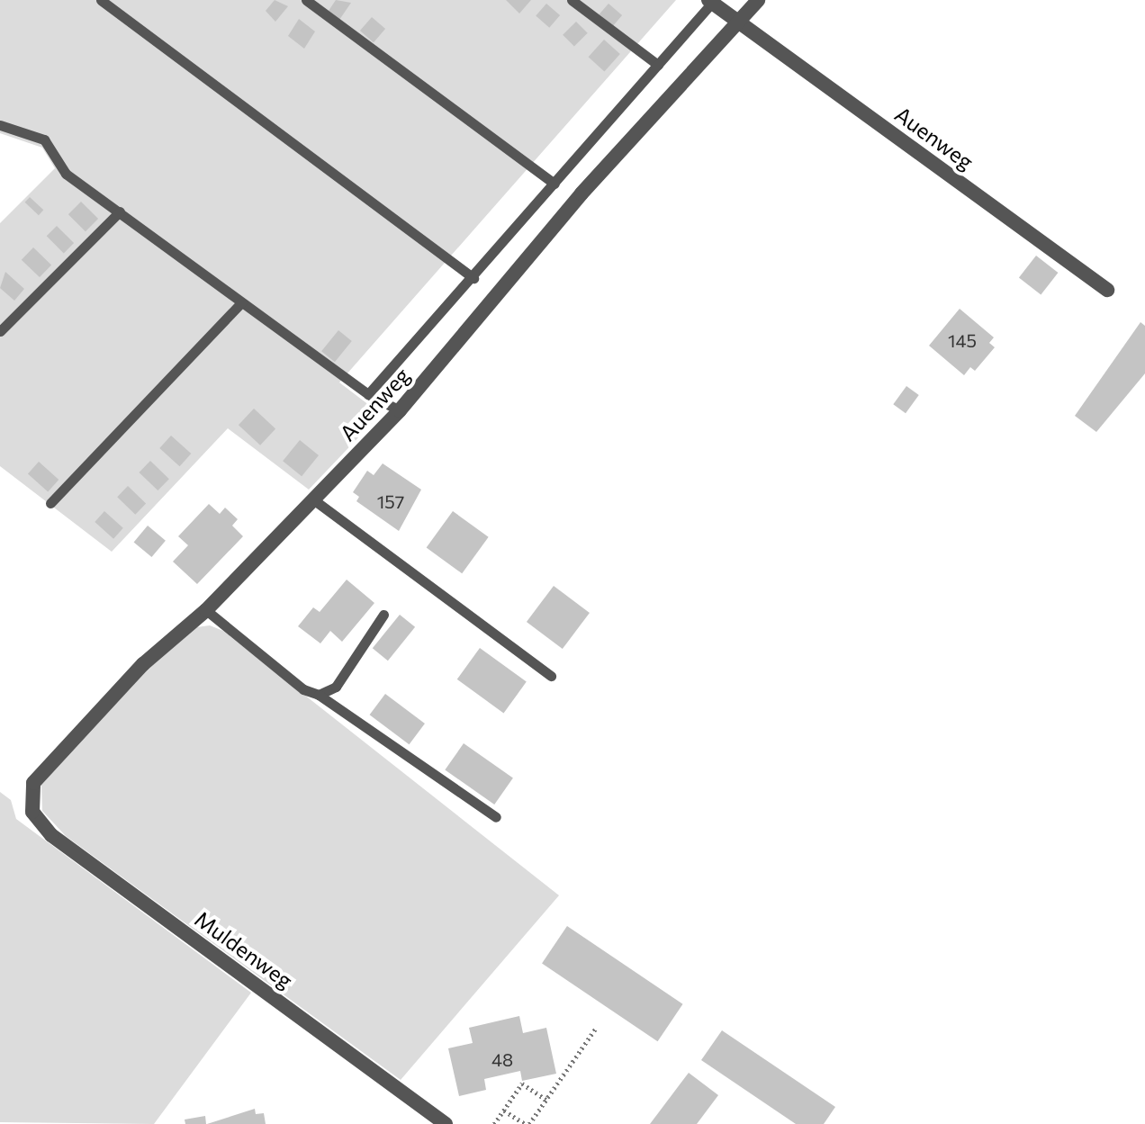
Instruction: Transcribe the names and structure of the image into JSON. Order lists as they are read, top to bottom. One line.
{"streets":{"street":["Auenweg","Muldenweg"]},"crossings":[["Auenweg","Muldenweg"]],"house_numbers":["145","157","48"]}
